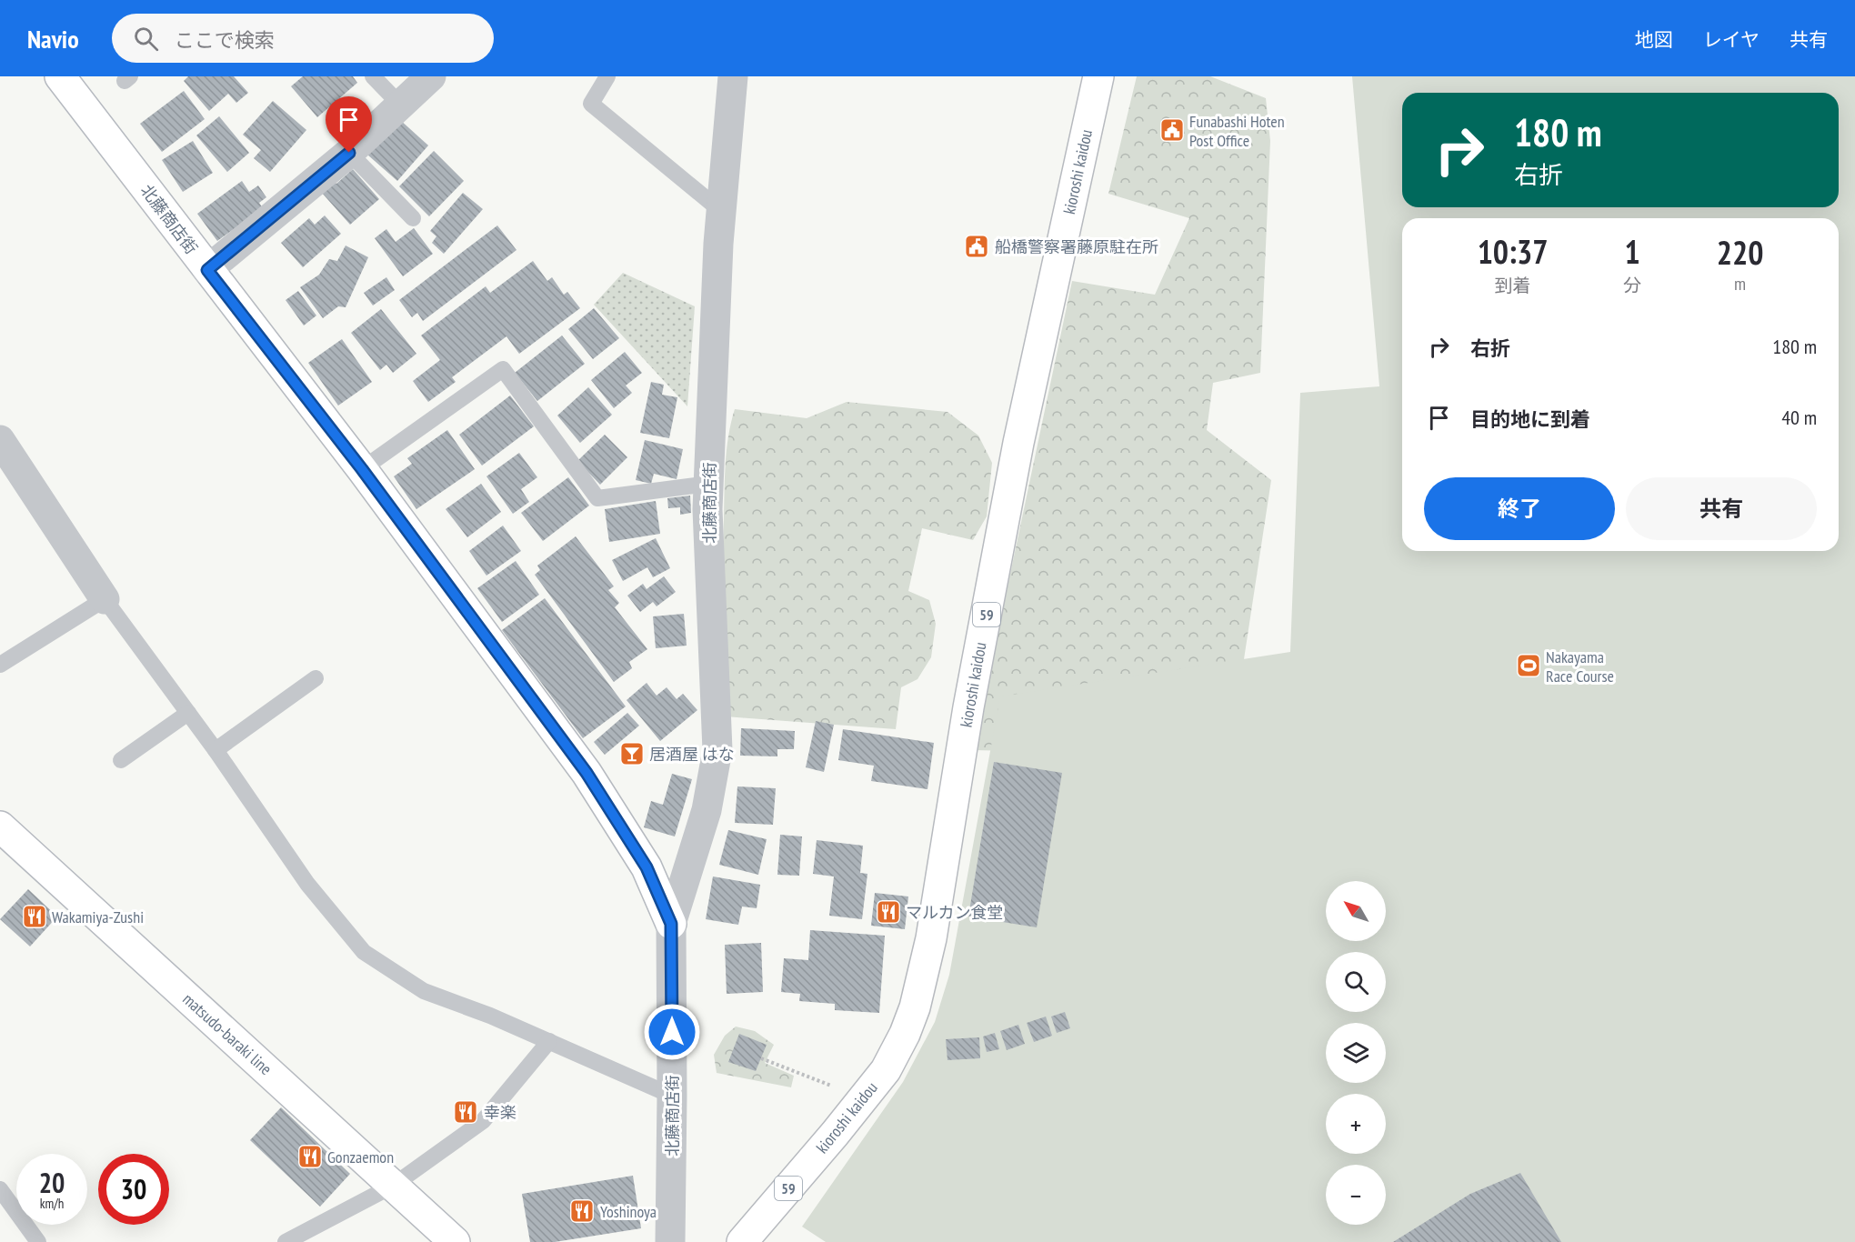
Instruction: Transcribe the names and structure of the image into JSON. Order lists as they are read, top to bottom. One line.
{"streets":{"main road":["kioroshi kaidou","北藤商店街","59","matsudo-baraki line"]},"places":{"public building":["Funabashi Hoten Post Office","船橋警察署藤原駐在所"],"sports":["Nakayama Race Course"],"bar":["居酒屋 はな"],"restaurant":["マルカン食堂","Wakamiya-Zushi","幸楽","Gonzaemon","Yoshinoya"]},"north":"top left","page":{"header":"Navio","search":"ここで検索","nav":["地図","レイヤ","共有"],"turn":["180 m","右折"],"eta":["10:37","到着","1","分","220","m"],"list":[{"name":"右折","value":"180 m"},{"name":"目的地に到着","value":"40 m"}],"buttons":["終了","共有"],"map_buttons":["+","−"],"speed":"20 km/h","limit":"30"}}
